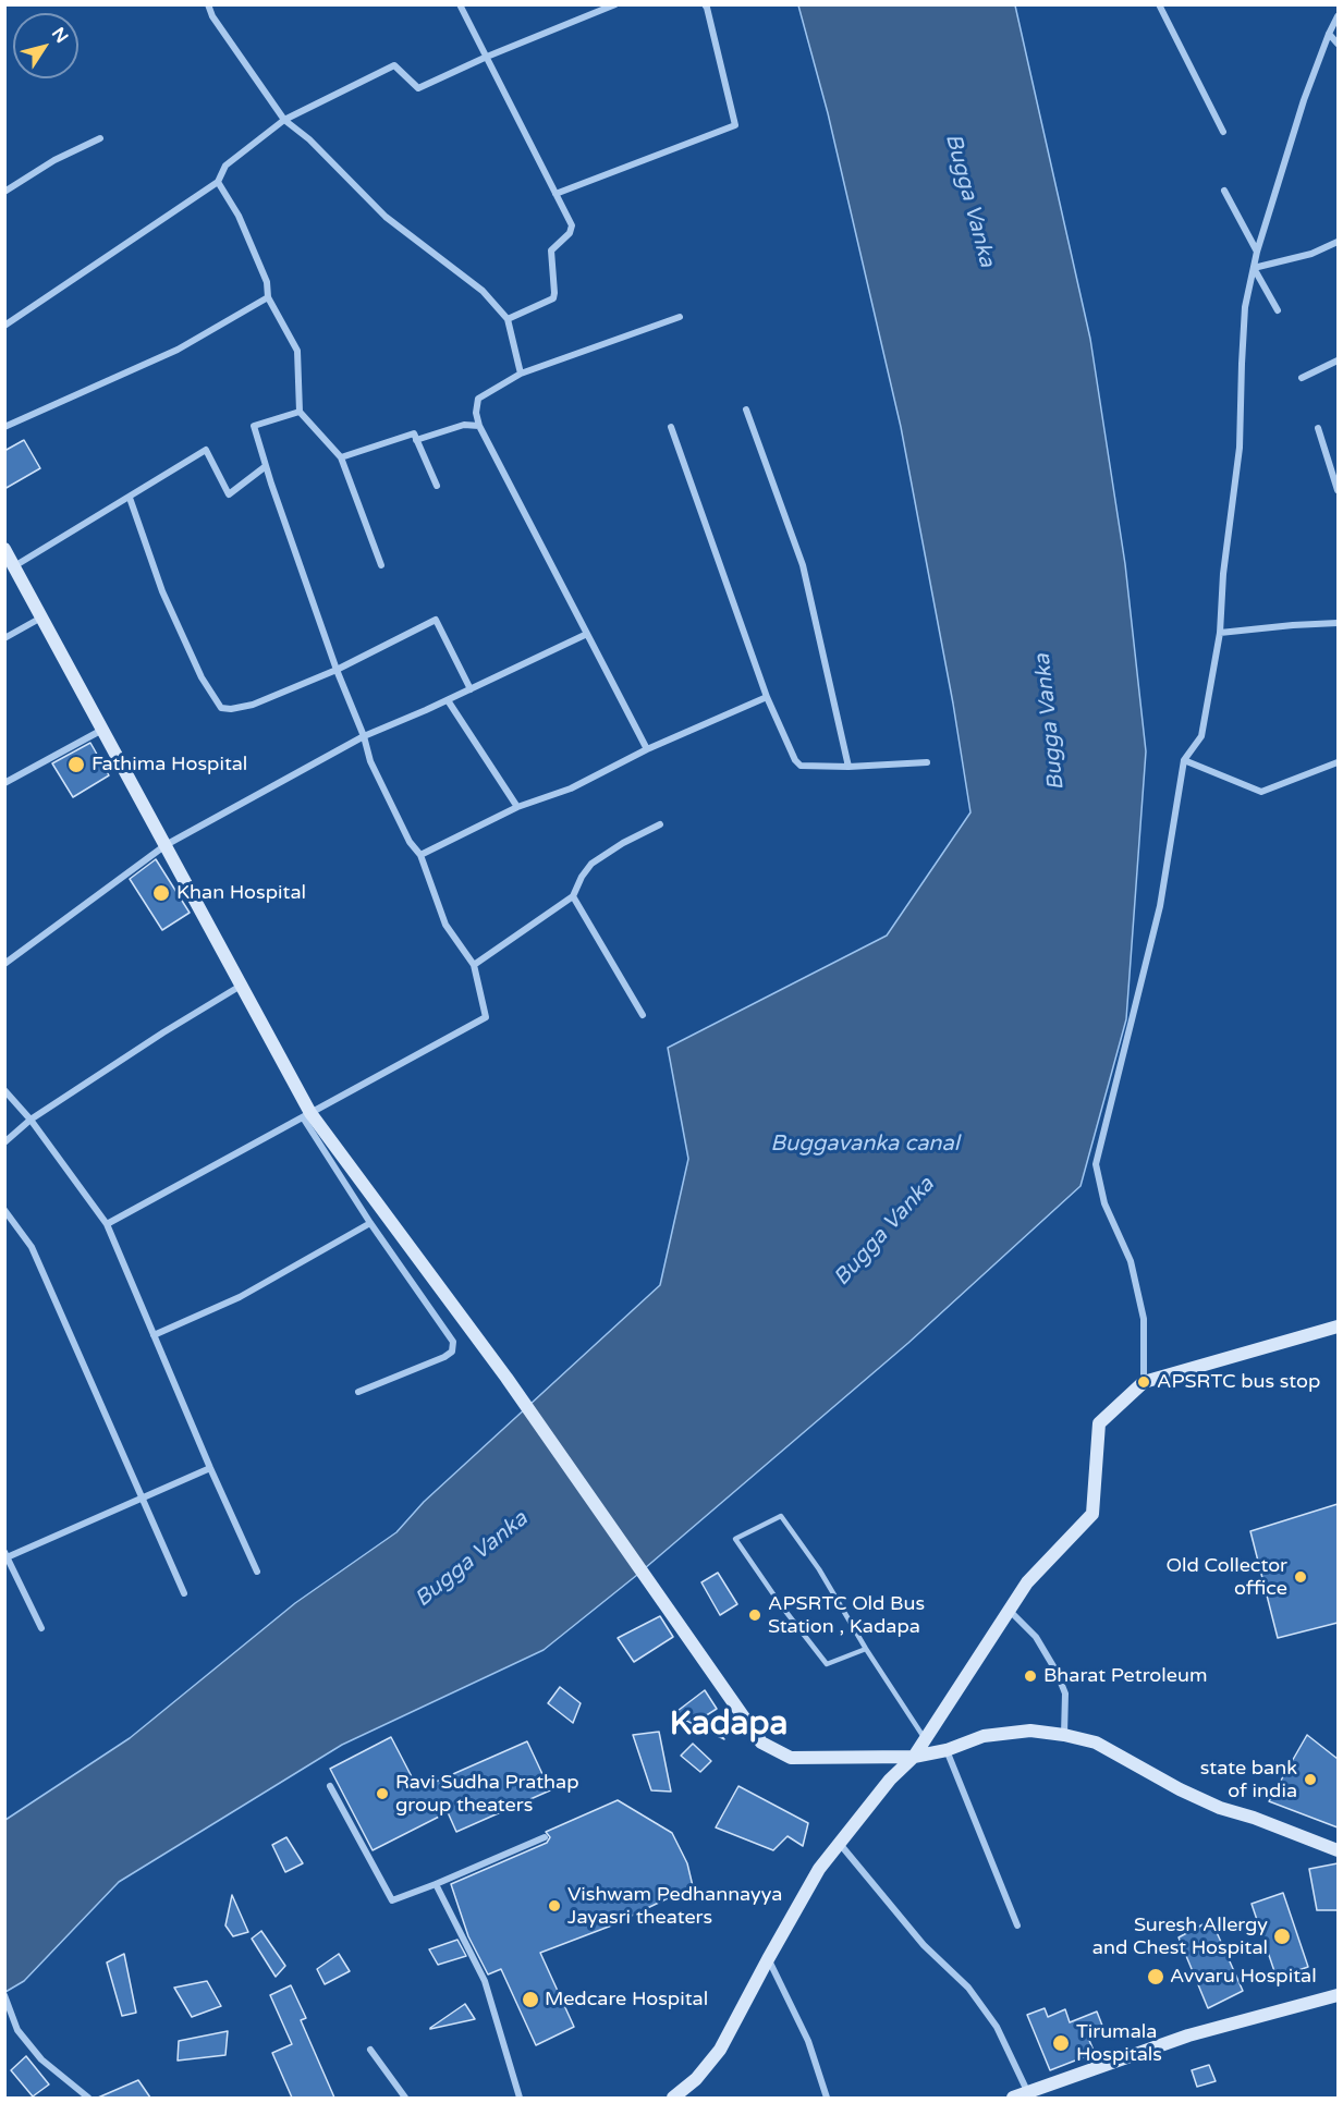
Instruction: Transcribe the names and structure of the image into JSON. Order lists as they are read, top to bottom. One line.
{"districts":["Kadapa"],"water":["Bugga Vanka","Buggavanka canal"],"places":["Fathima Hospital","Khan Hospital","APSRTC bus stop","Old Collector office","APSRTC Old Bus Station , Kadapa","Bharat Petroleum","state bank of india","Ravi Sudha Prathap group theaters","Vishwam Pedhannayya Jayasri theaters","Suresh Allergy and Chest Hospital","Avvaru Hospital","Medcare Hospital","Tirumala Hospitals"],"north":"top right"}
